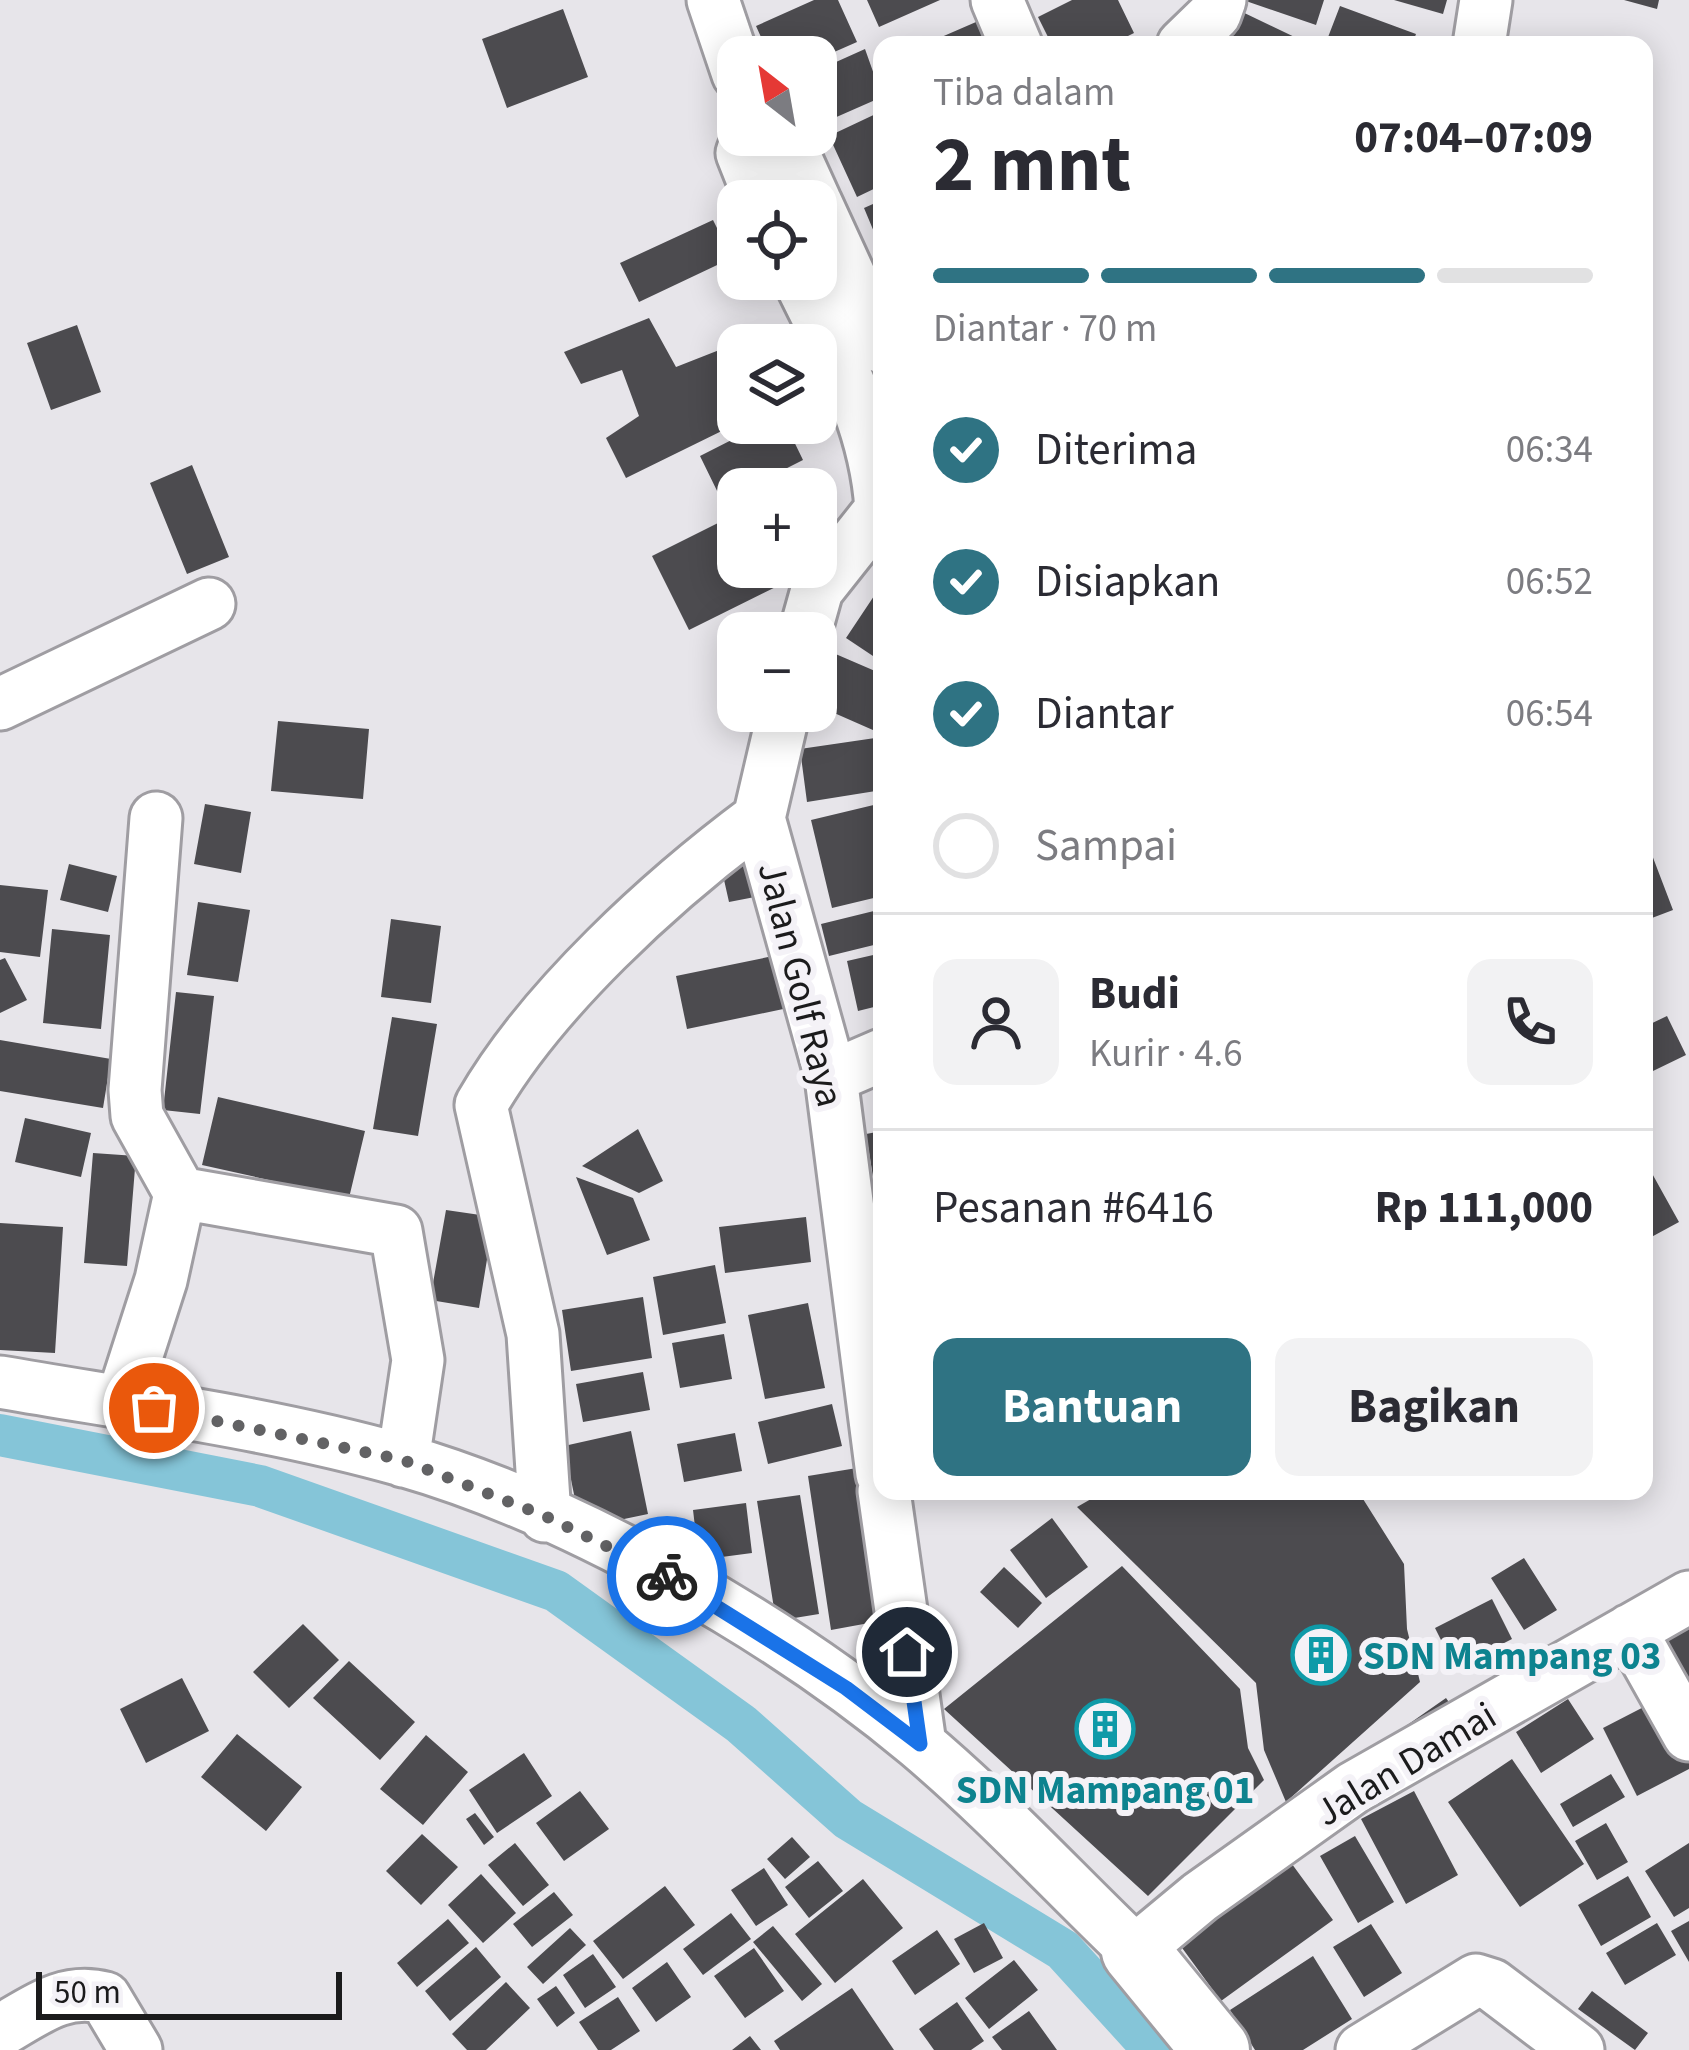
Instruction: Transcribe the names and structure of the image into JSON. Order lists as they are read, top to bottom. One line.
{"streets":{"street":["Jalan Golf Raya","Jalan Damai"]},"places":{"building":["SDN Mampang 03","SDN Mampang 01"]},"scale_bar":"50 m","north":"top left","page":{"map_buttons":["+","−"],"heading":["2 mnt","Tiba dalam","07:04–07:09"],"panel":["Budi","Kurir · 4.6","Pesanan #6416","Rp 111,000"],"bar":"Diantar · 70 m","list":[["Diterima","06:34"],["Disiapkan","06:52"],["Diantar","06:54"],"Sampai"],"buttons":["Bantuan","Bagikan"],"scale":"50 m"}}
